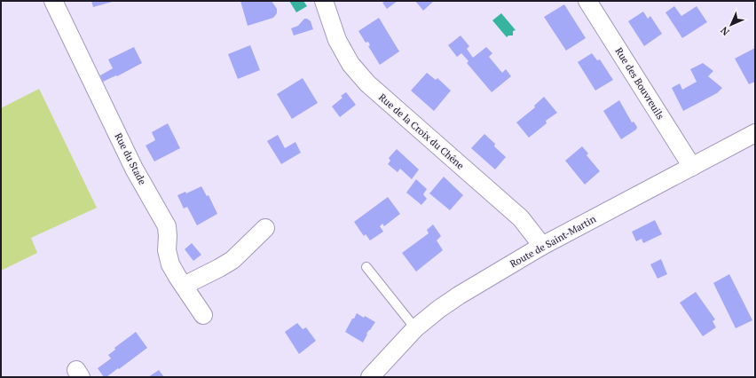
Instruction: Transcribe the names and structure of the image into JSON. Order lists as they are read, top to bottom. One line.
{"streets":{"street":["Rue des Bouvreuils","Rue de la Croix du Chêne","Rue du Stade","Route de Saint-Martin"]},"crossings":[["Rue des Bouvreuils","Route de Saint-Martin"],["Rue de la Croix du Chêne","Route de Saint-Martin"]],"north":"bottom left"}
